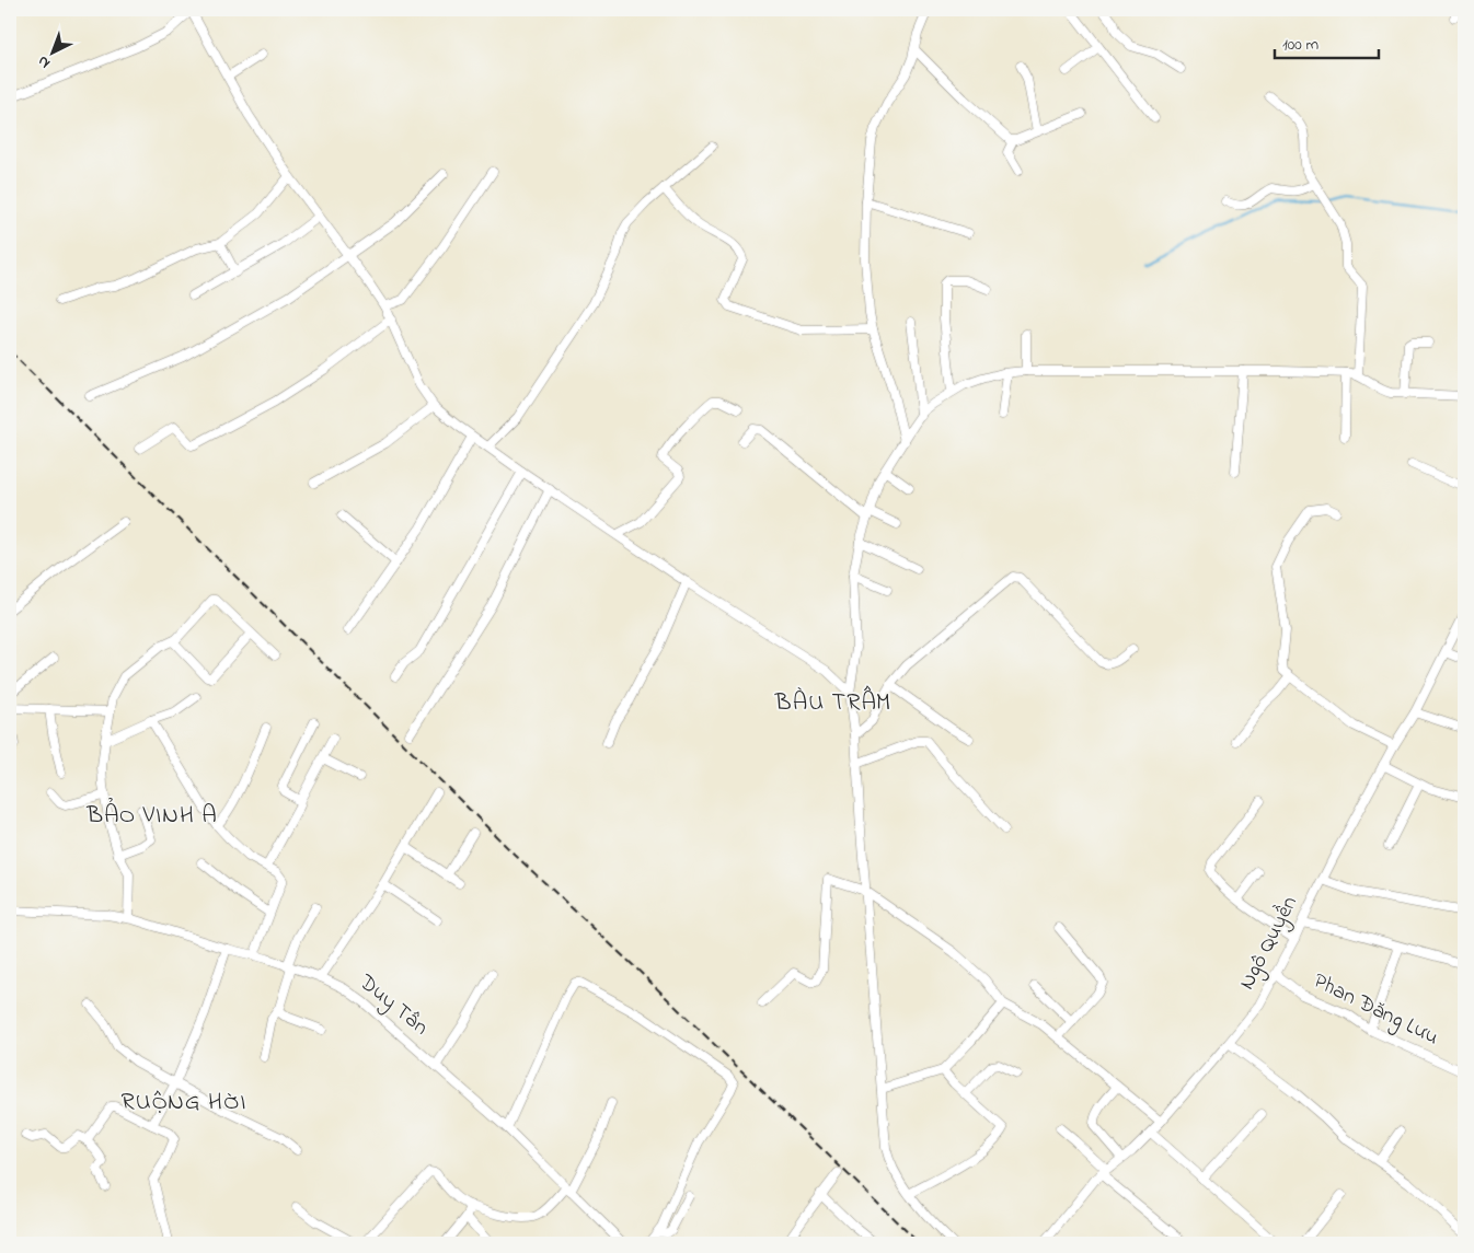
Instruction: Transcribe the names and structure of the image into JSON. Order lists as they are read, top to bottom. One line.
{"streets":{"street":["Ngô Quyền","Duy Tân","Phan Đăng Lưu"]},"crossings":[["Ngô Quyền","Phan Đăng Lưu"]],"districts":["BÀU TRÂM","BẢO VINH A","RUỘNG HỜI"],"scale_bar":"100 m","north":"bottom left"}
